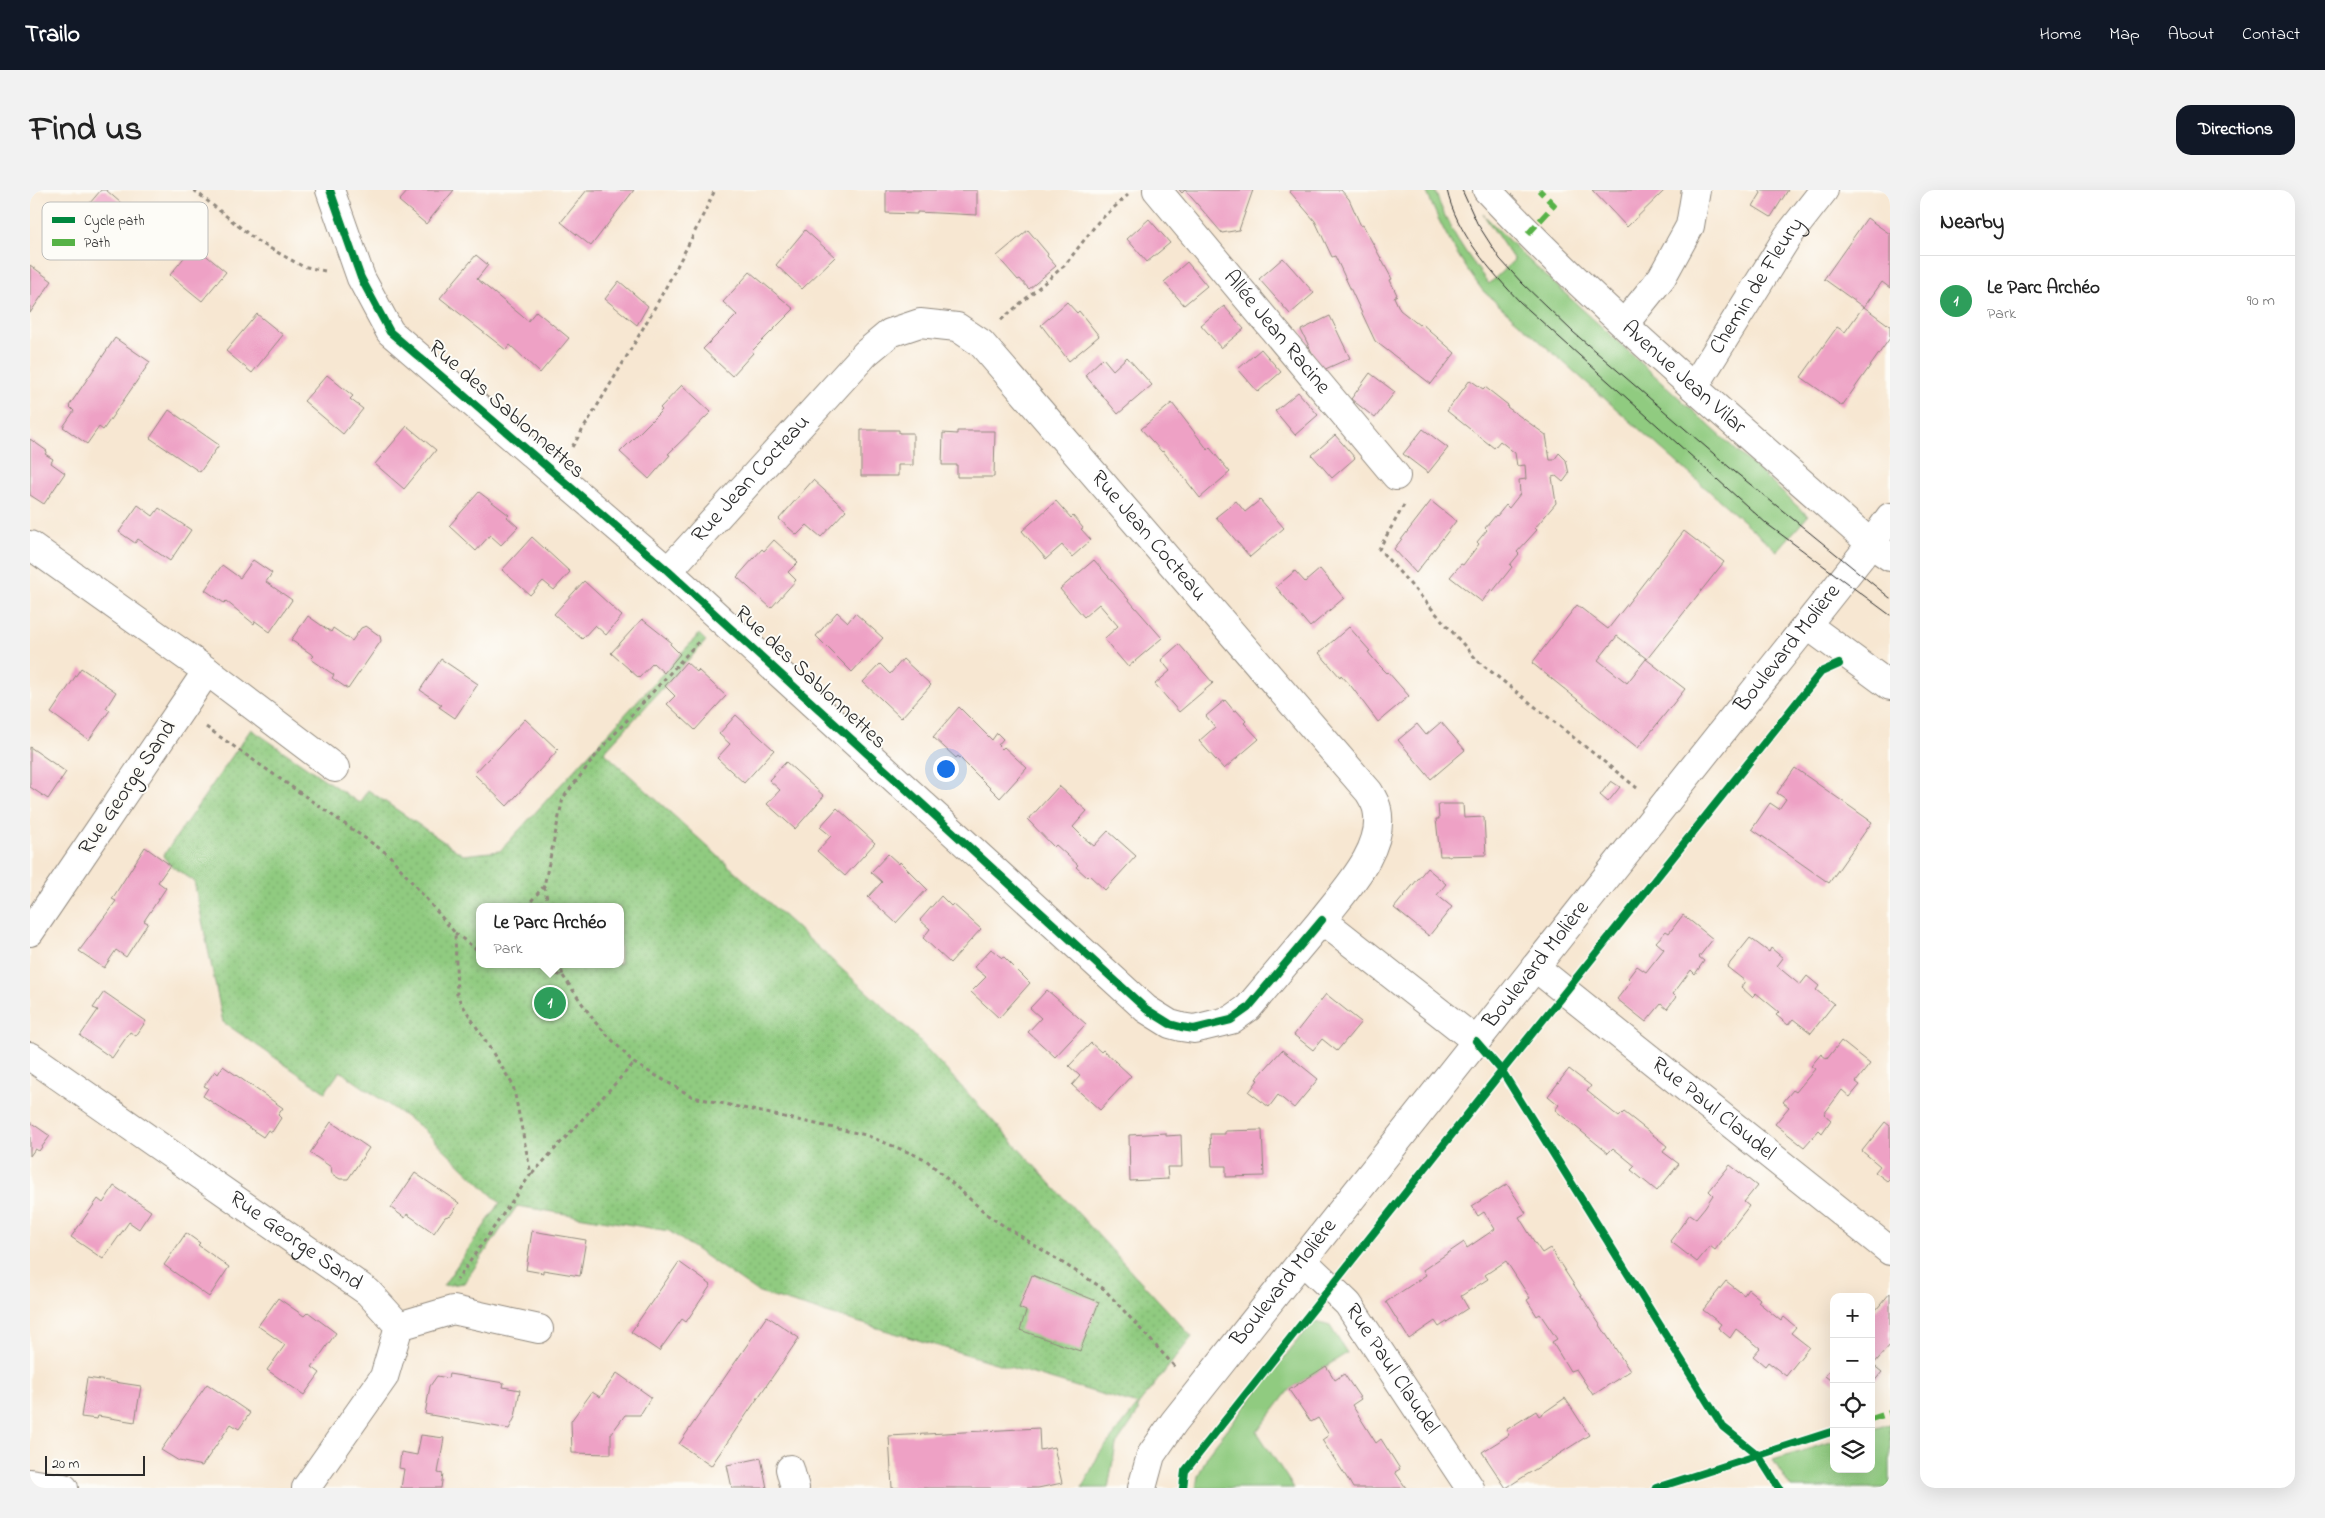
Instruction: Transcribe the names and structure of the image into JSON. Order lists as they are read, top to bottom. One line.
{"streets":{"street":["Chemin de Fleury","Allée Jean Racine","Avenue Jean Vilar","Rue des Sablonnettes","Rue Jean Cocteau","Boulevard Molière","Rue George Sand","Rue Paul Claudel"]},"crossings":[["Chemin de Fleury","Avenue Jean Vilar"],["Avenue Jean Vilar","Boulevard Molière"],["Rue des Sablonnettes","Rue Jean Cocteau"],["Boulevard Molière","Rue Paul Claudel"]],"legend":["Cycle path","Path"],"scale_bar":"20 m","page":{"header":"Trailo","nav":["Home","Map","About","Contact"],"title":"Find us","buttons":"Directions","heading":"Nearby","list":[{"mark":"1","name":"Le Parc Archéo","note":"Park","value":"90 m"}],"popup":["Le Parc Archéo","Park"],"pins":"1","map_buttons":["+","−"],"scale":"20 m"}}
